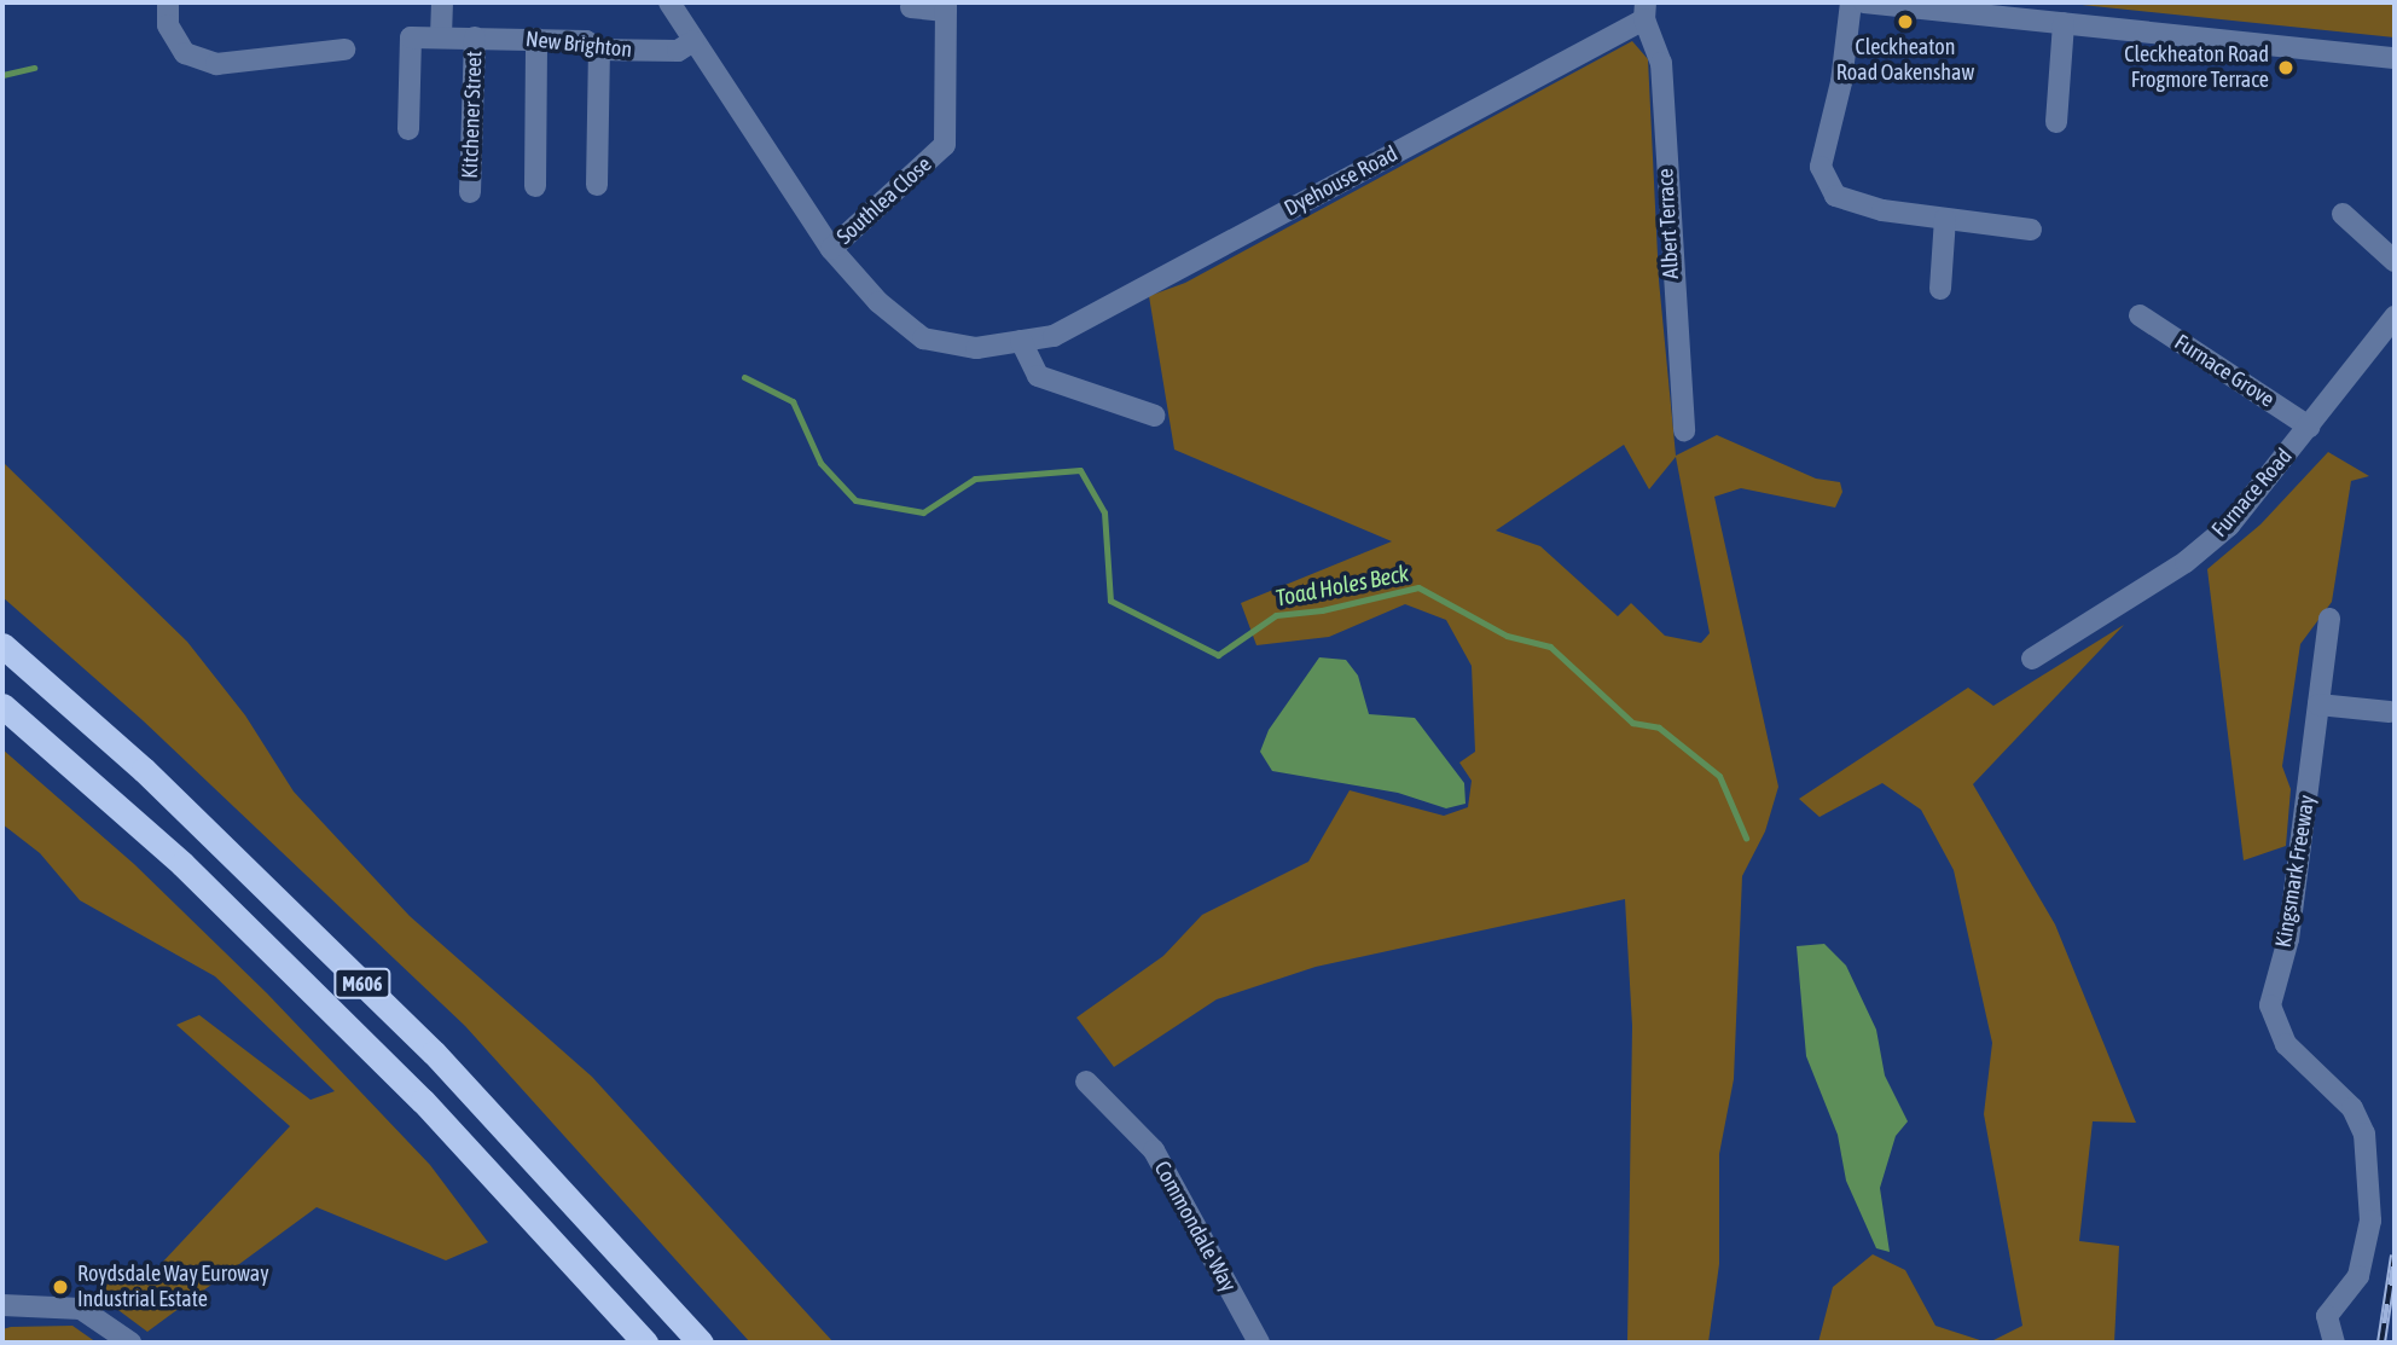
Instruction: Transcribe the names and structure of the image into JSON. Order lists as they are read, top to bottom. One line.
{"streets":{"highway":["M606"],"street":["New Brighton","Kitchener Street","Dyehouse Road","Southlea Close","Albert Terrace","Furnace Grove","Furnace Road","Kingsmark Freeway","Commondale Way"]},"crossings":[["New Brighton","Kitchener Street"],["New Brighton","Dyehouse Road"],["Dyehouse Road","Southlea Close"],["Dyehouse Road","Albert Terrace"],["Furnace Grove","Furnace Road"]],"water":["Toad Holes Beck"],"places":["Cleckheaton Road Oakenshaw","Cleckheaton Road Frogmore Terrace","Roydsdale Way Euroway Industrial Estate"]}
